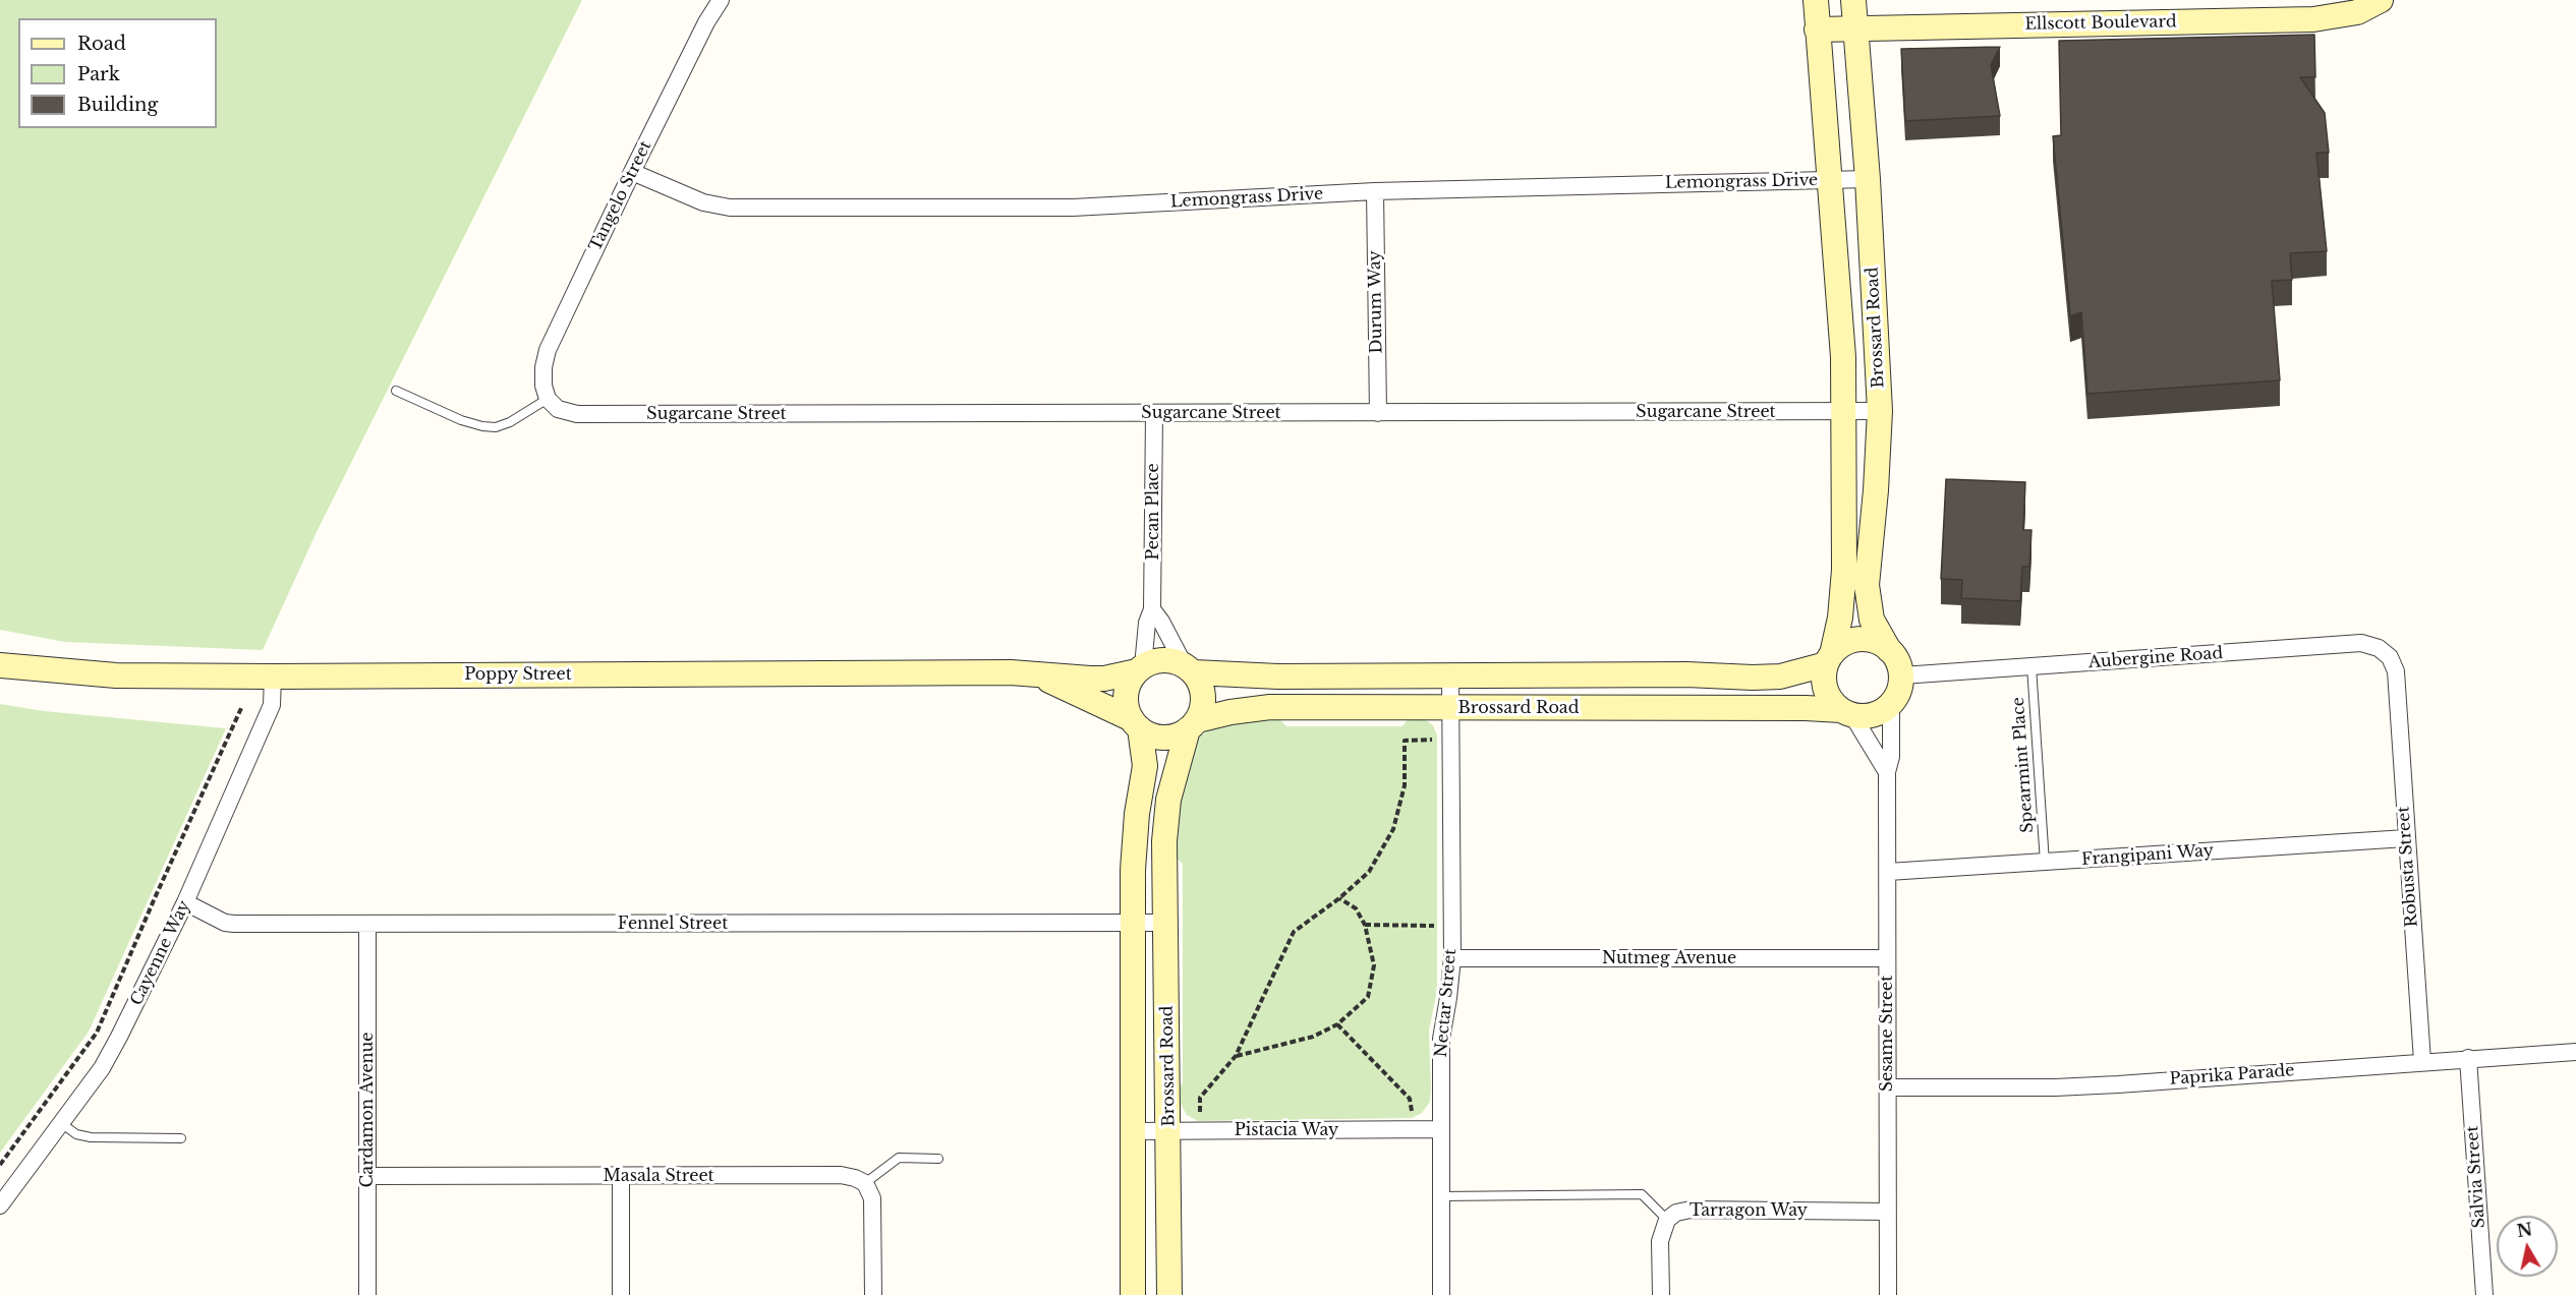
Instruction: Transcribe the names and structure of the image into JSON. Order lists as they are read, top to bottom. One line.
{"streets":{"street":["Ellscott Boulevard","Lemongrass Drive","Tangelo Street","Durum Way","Brossard Road","Sugarcane Street","Pecan Place","Aubergine Road","Poppy Street","Frangipani Way","Robusta Street","Fennel Street","Cayenne Way","Nutmeg Avenue","Nectar Street","Sesame Street","Paprika Parade","Cardamon Avenue","Pistacia Way","Masala Street","Salvia Street","Tarragon Way"],"lane":["Spearmint Place"]},"crossings":[["Ellscott Boulevard","Brossard Road"],["Lemongrass Drive","Tangelo Street"],["Lemongrass Drive","Durum Way"],["Lemongrass Drive","Brossard Road"],["Tangelo Street","Sugarcane Street"],["Durum Way","Sugarcane Street"],["Brossard Road","Sugarcane Street"],["Brossard Road","Pecan Place"],["Brossard Road","Aubergine Road"],["Brossard Road","Poppy Street"],["Brossard Road","Fennel Street"],["Brossard Road","Nectar Street"],["Brossard Road","Sesame Street"],["Brossard Road","Pistacia Way"],["Sugarcane Street","Pecan Place"],["Pecan Place","Poppy Street"],["Aubergine Road","Spearmint Place"],["Aubergine Road","Robusta Street"],["Aubergine Road","Sesame Street"],["Poppy Street","Cayenne Way"],["Spearmint Place","Frangipani Way"],["Frangipani Way","Robusta Street"],["Frangipani Way","Sesame Street"],["Robusta Street","Paprika Parade"],["Fennel Street","Cayenne Way"],["Fennel Street","Cardamon Avenue"],["Nutmeg Avenue","Nectar Street"],["Nutmeg Avenue","Sesame Street"],["Nectar Street","Pistacia Way"],["Nectar Street","Tarragon Way"],["Sesame Street","Paprika Parade"],["Sesame Street","Tarragon Way"],["Paprika Parade","Salvia Street"],["Cardamon Avenue","Masala Street"]],"legend":["Road","Park","Building"],"north":"top"}
